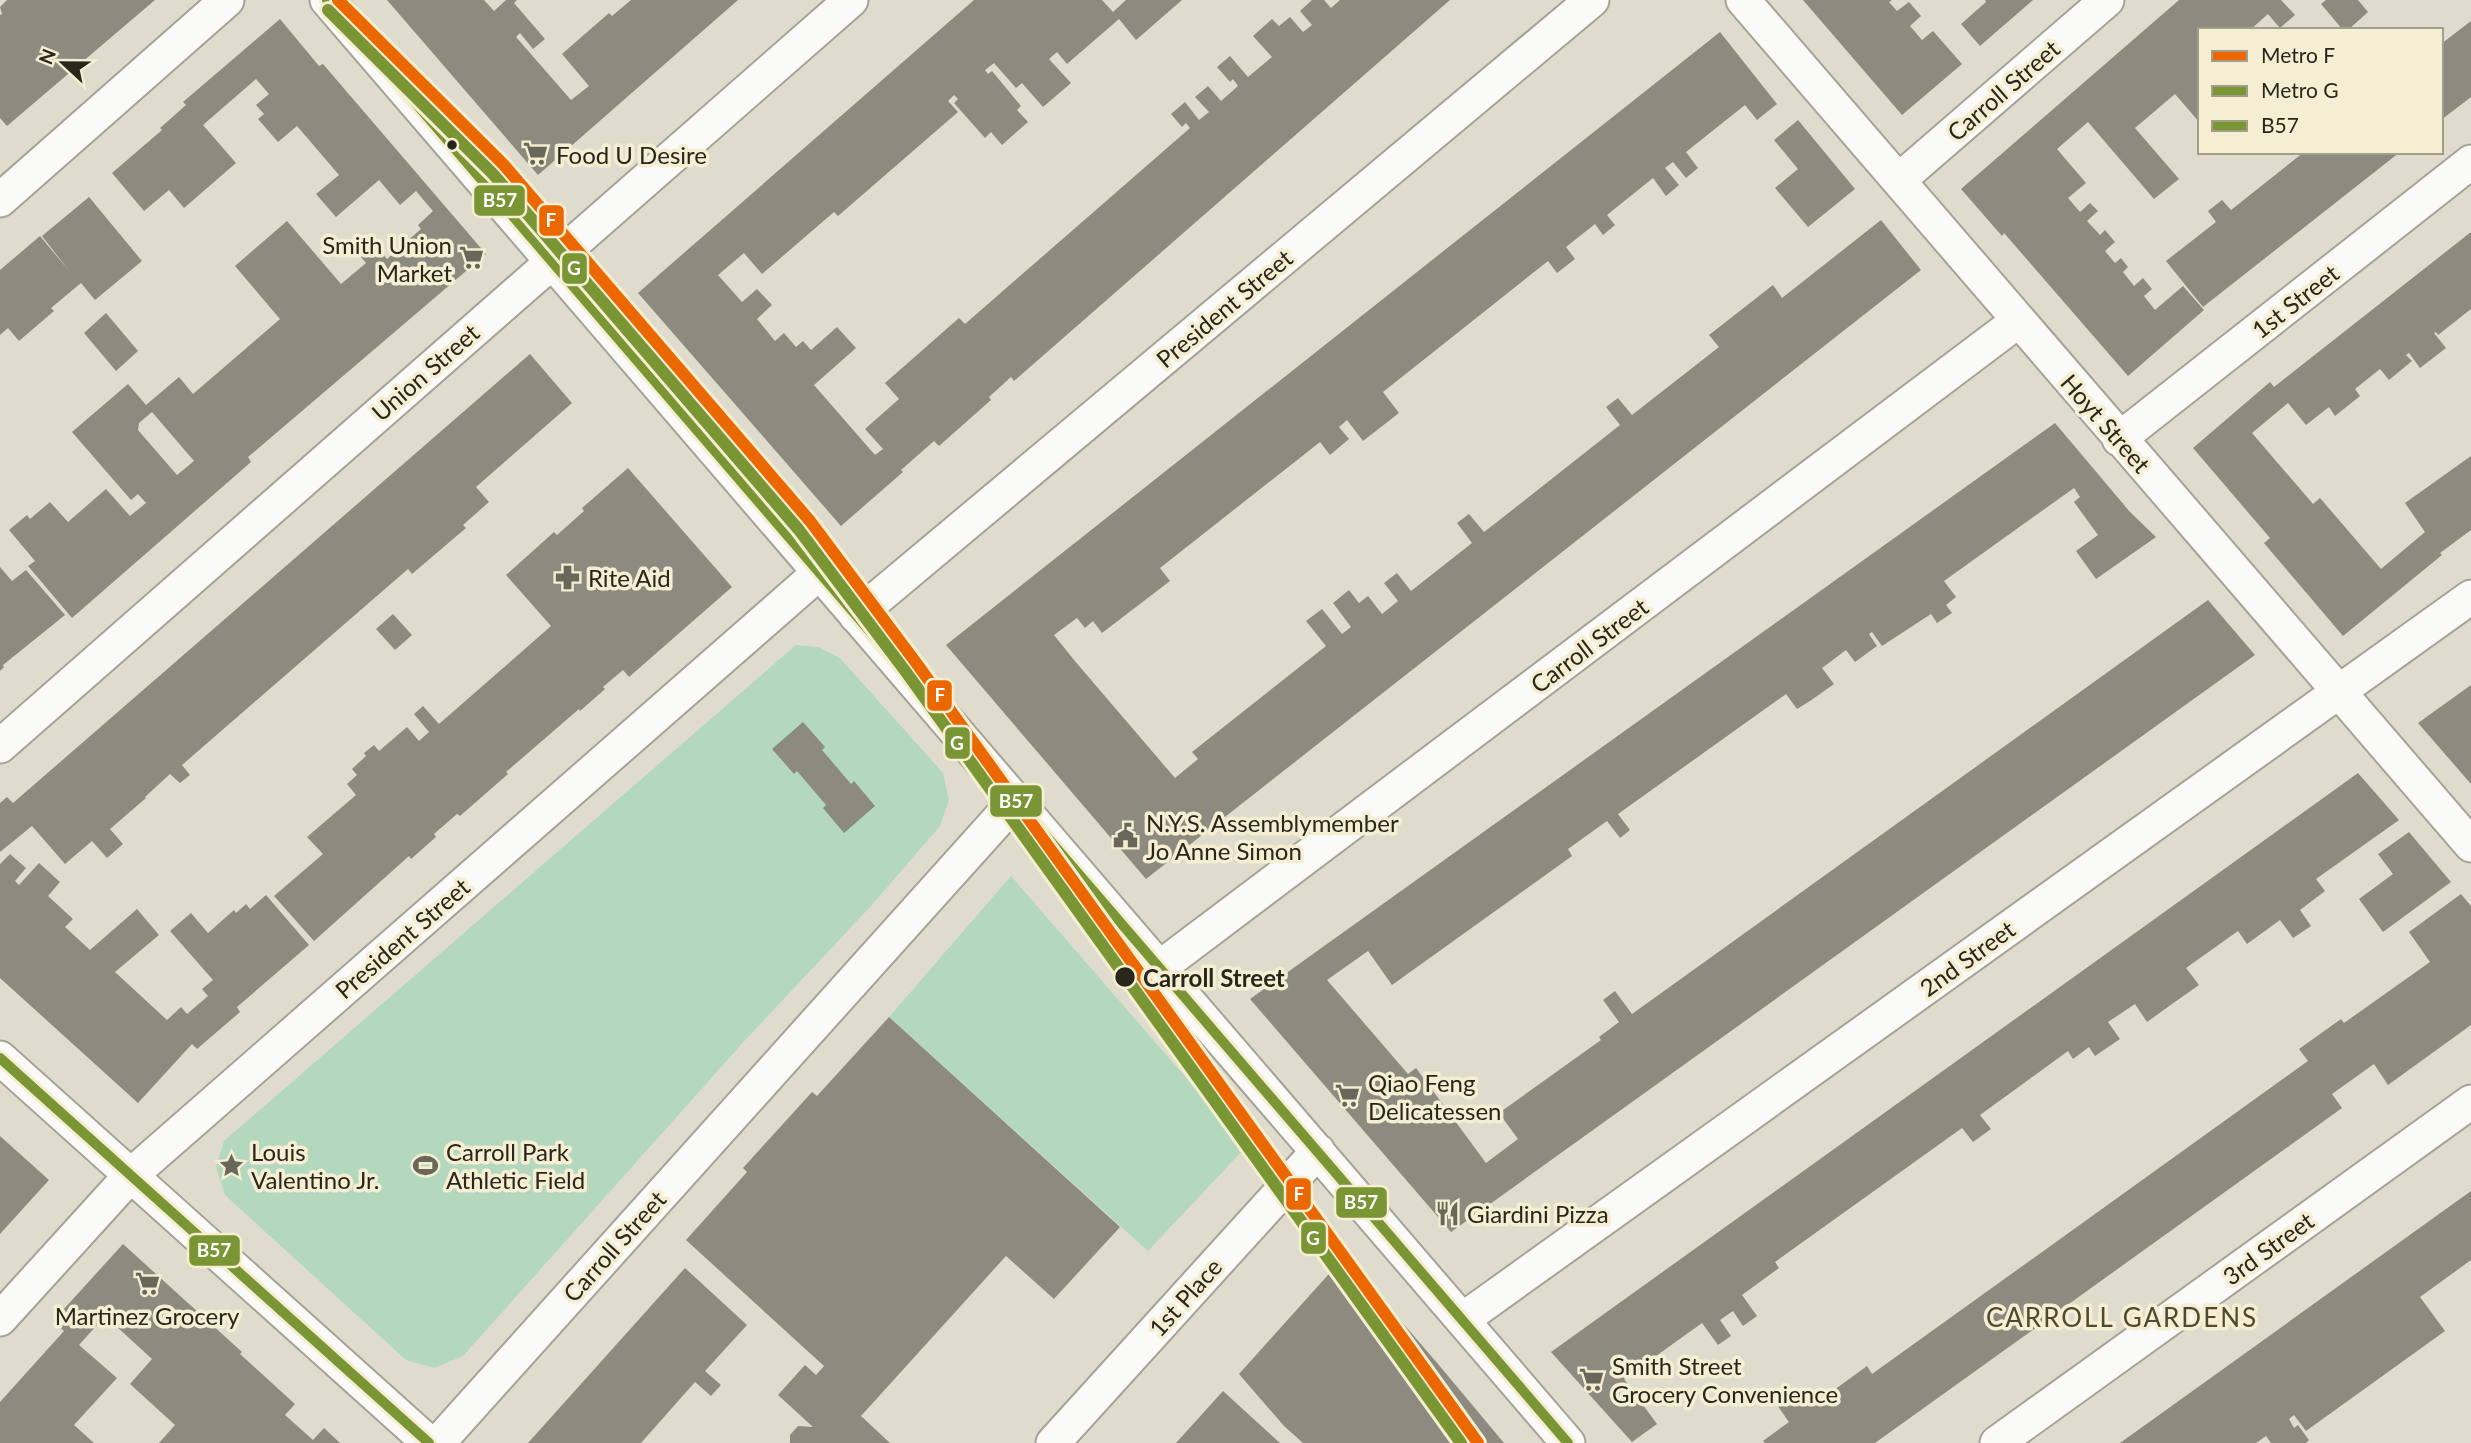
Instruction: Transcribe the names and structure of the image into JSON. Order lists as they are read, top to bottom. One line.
{"streets":{"street":["Carroll Street","1st Street","President Street","Union Street","Hoyt Street","2nd Street","3rd Street","1st Place"]},"crossings":[["Carroll Street","Hoyt Street"],["1st Street","Hoyt Street"],["Hoyt Street","2nd Street"]],"districts":["CARROLL GARDENS"],"places":{"supermarket":["Food U Desire","Smith Union Market","Qiao Feng Delicatessen","Martinez Grocery","Smith Street Grocery Convenience"],"pharmacy":["Rite Aid"],"public building":["N.Y.S. Assemblymember Jo Anne Simon"],"other":["Carroll Street"],"place":["Louis Valentino Jr."],"sports":["Carroll Park Athletic Field"],"restaurant":["Giardini Pizza"]},"lines":["metro line F","transit line B57","metro line G"],"legend":["Metro F","Metro G","B57"],"north":"left"}
